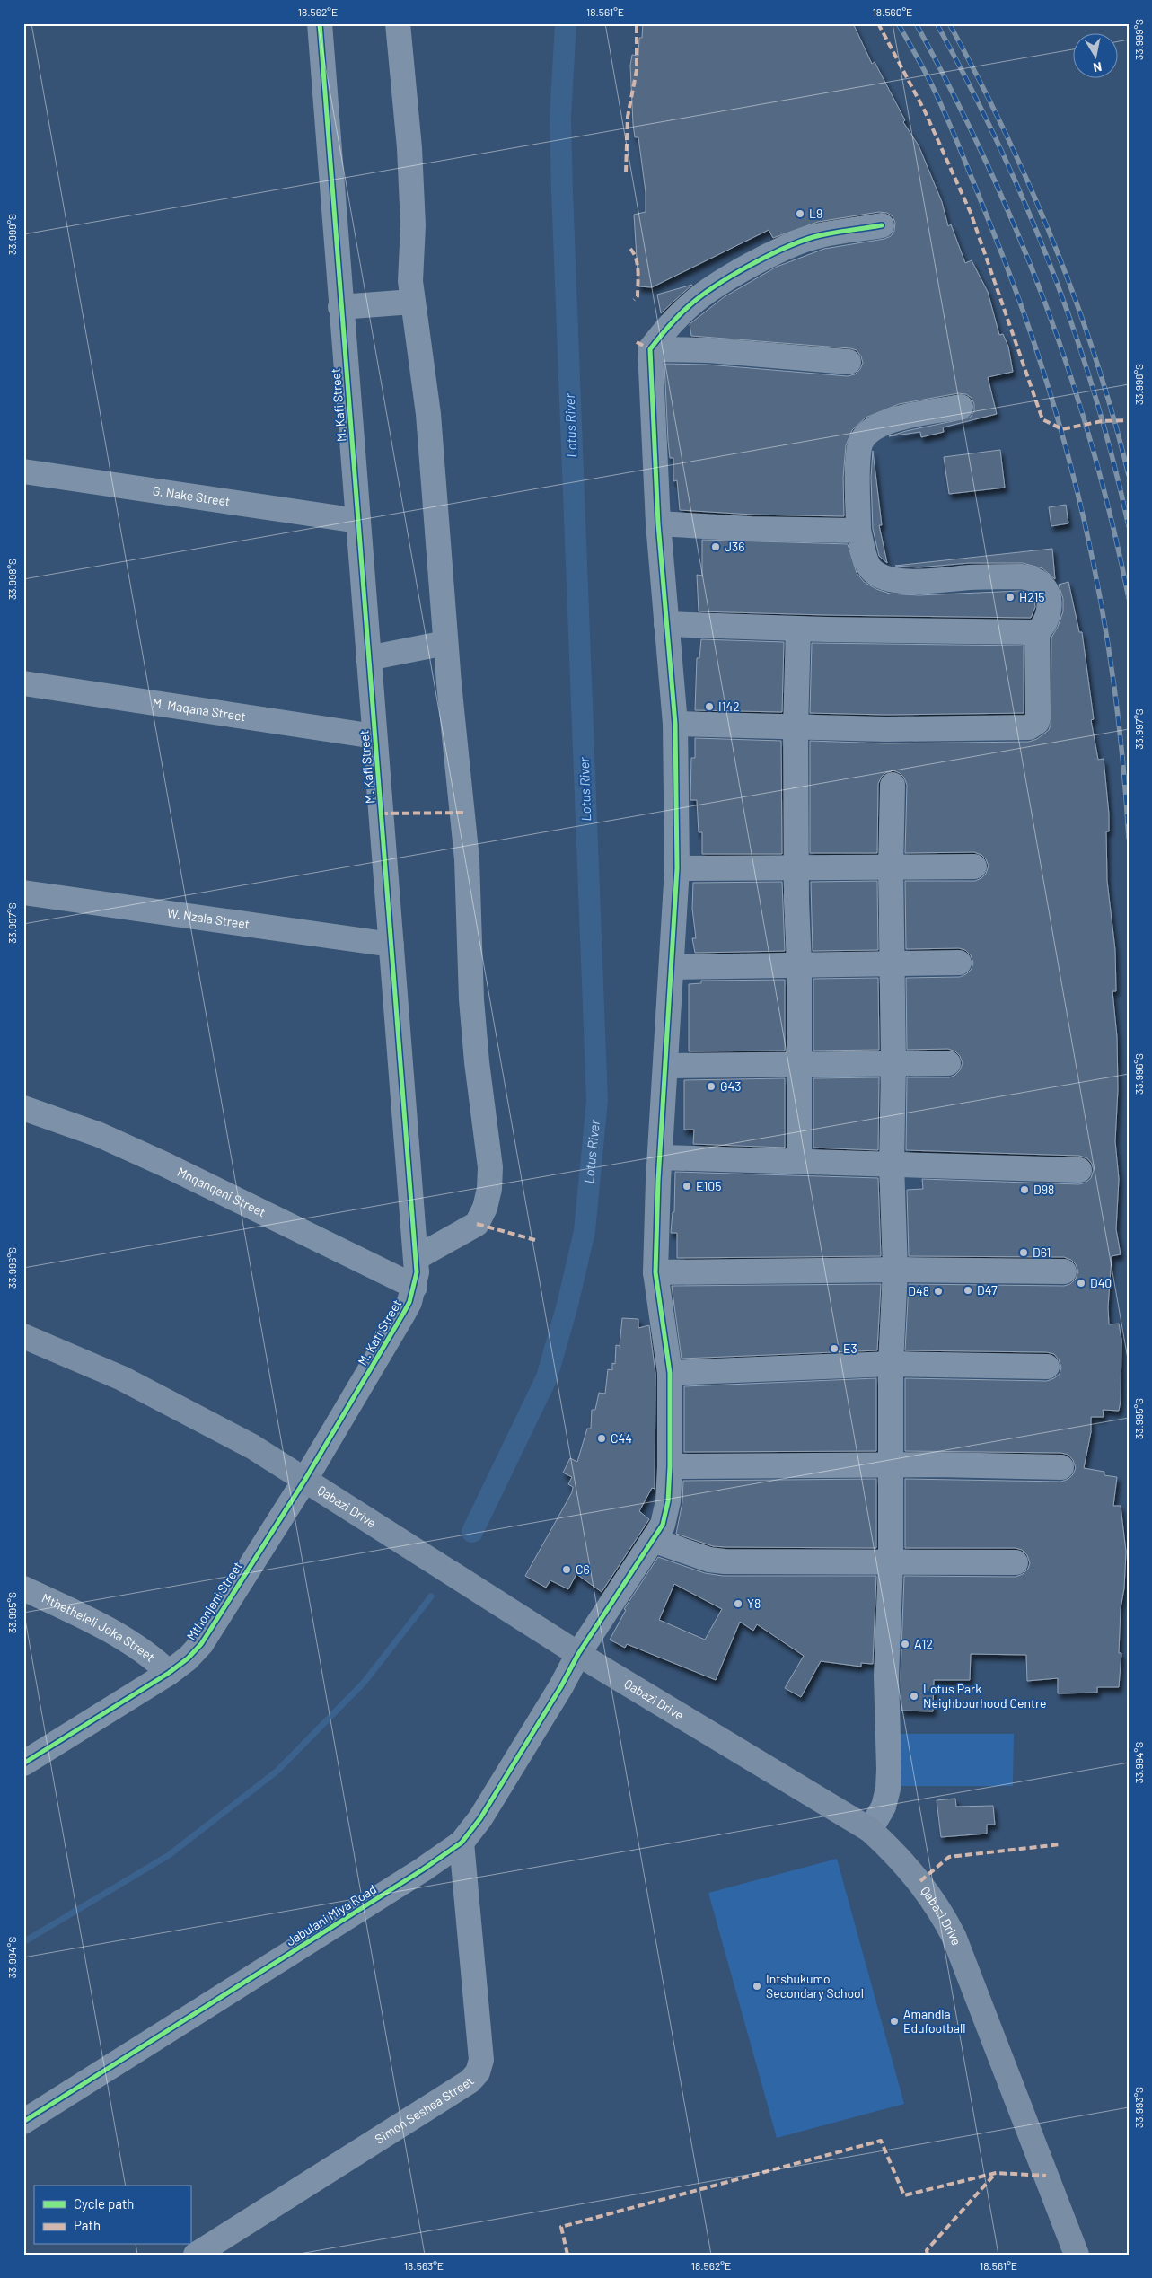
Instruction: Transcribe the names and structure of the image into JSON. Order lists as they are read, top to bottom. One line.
{"streets":{"street":["M. Kafi Street","G. Nake Street","M. Maqana Street","W. Nzala Street","Mnqanqeni Street","Qabazi Drive","Mthonjeni Street","Mthetheleli Joka Street","Jabulani Miya Road","Simon Seshea Street"]},"crossings":[["M. Kafi Street","G. Nake Street"],["M. Kafi Street","M. Maqana Street"],["M. Kafi Street","W. Nzala Street"],["M. Kafi Street","Mnqanqeni Street"],["M. Kafi Street","Qabazi Drive"],["M. Kafi Street","Mthonjeni Street"],["Qabazi Drive","Mthonjeni Street"],["Qabazi Drive","Jabulani Miya Road"],["Mthonjeni Street","Mthetheleli Joka Street"],["Jabulani Miya Road","Simon Seshea Street"]],"water":["Lotus River"],"places":["L9","J36","H215","I142","G43","E105","D98","D61","D40","D47","D48","E3","C44","C6","Y8","A12","Lotus Park Neighbourhood Centre","Intshukumo Secondary School","Amandla Edufootball"],"legend":["Cycle path","Path"],"north":"bottom","coordinates":["18.562°E","18.561°E","18.560°E","33.999°S","33.998°S","33.997°S","33.996°S","33.995°S","33.994°S","33.993°S","18.563°E"]}
